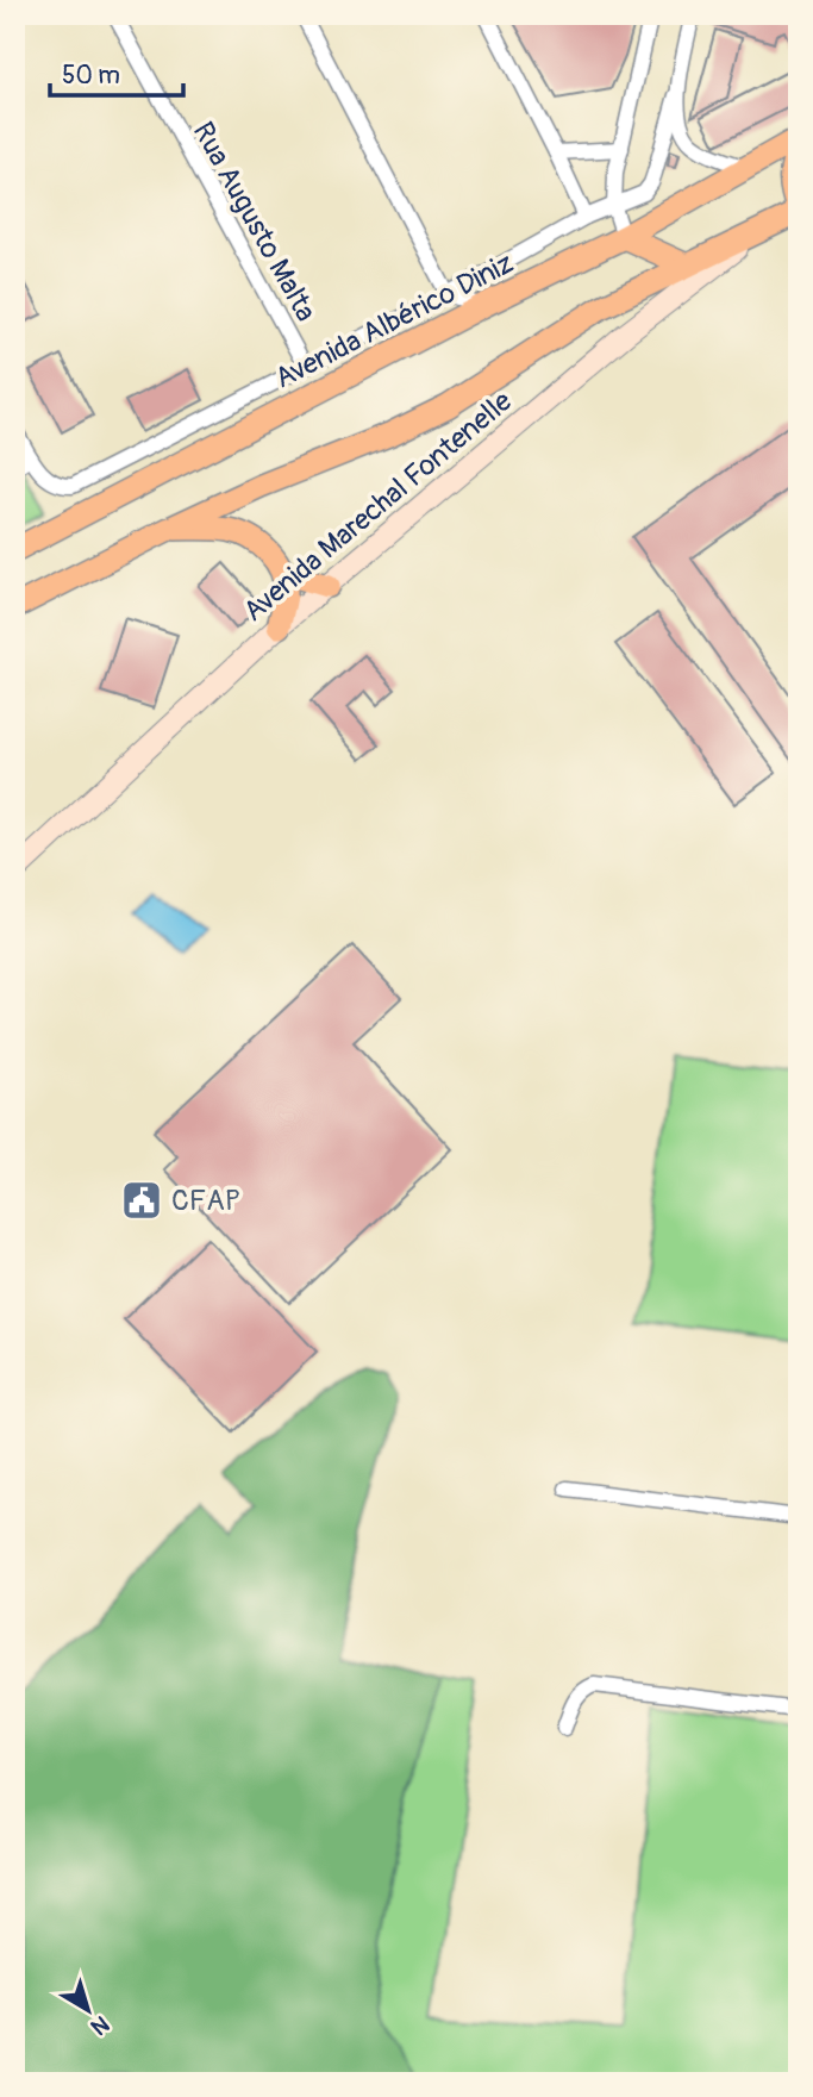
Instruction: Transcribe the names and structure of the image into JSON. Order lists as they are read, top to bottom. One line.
{"streets":{"main road":["Avenida Albérico Diniz","Avenida Marechal Fontenelle"],"street":["Rua Augusto Malta"]},"places":{"public building":["CFAP"]},"scale_bar":"50 m","north":"bottom right"}
